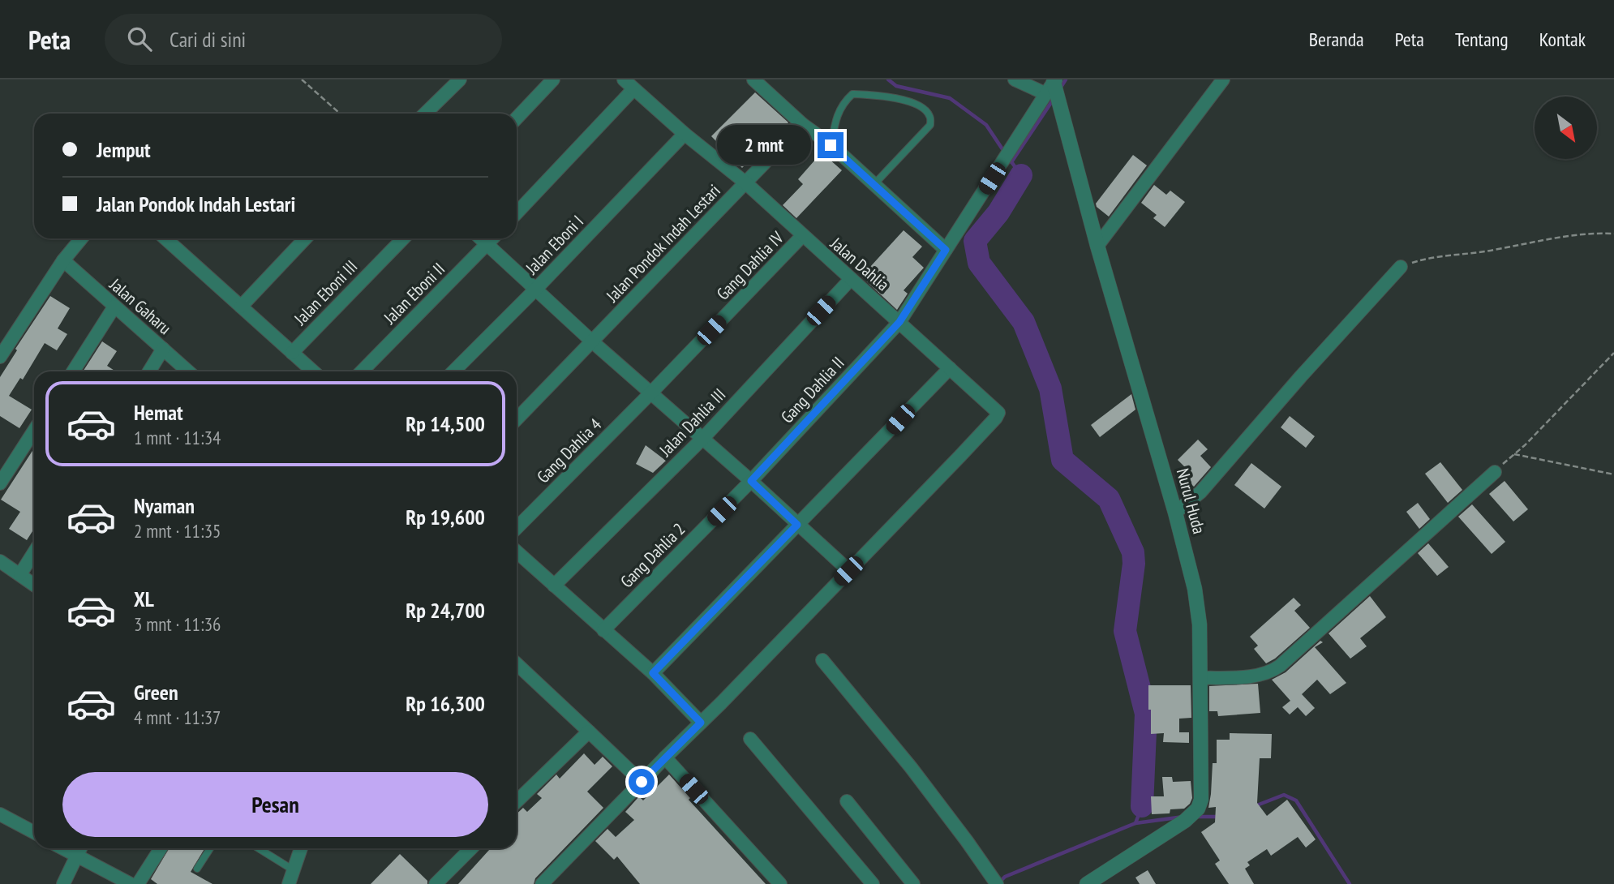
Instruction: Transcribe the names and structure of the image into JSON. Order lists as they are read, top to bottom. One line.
{"streets":{"street":["Jalan Pondok Indah Lestari","Jalan Eboni I","Jalan Dahlia","Gang Dahlia IV","Jalan Eboni III","Jalan Eboni II","Jalan Gaharu","Gang Dahlia II","Jalan Dahlia III","Gang Dahlia 4","Nurul Huda","Gang Dahlia 2"]},"crossings":[["Jalan Pondok Indah Lestari","Jalan Dahlia"],["Jalan Eboni I","Jalan Dahlia"],["Jalan Dahlia","Gang Dahlia IV"],["Jalan Dahlia","Gang Dahlia II"],["Jalan Dahlia","Jalan Dahlia III"],["Gang Dahlia IV","Gang Dahlia 4"],["Gang Dahlia II","Nurul Huda"],["Gang Dahlia II","Gang Dahlia 2"]],"north":"bottom right","page":{"header":"Peta","search":"Cari di sini","nav":["Beranda","Peta","Tentang","Kontak"],"banner":["Jemput","Jalan Pondok Indah Lestari"],"bubble":"2 mnt","list":[{"name":"Hemat","note":"1 mnt · 11:34","value":"Rp 14,500"},{"name":"Nyaman","note":"2 mnt · 11:35","value":"Rp 19,600"},{"name":"XL","note":"3 mnt · 11:36","value":"Rp 24,700"},{"name":"Green","note":"4 mnt · 11:37","value":"Rp 16,300"}],"buttons":"Pesan"}}
